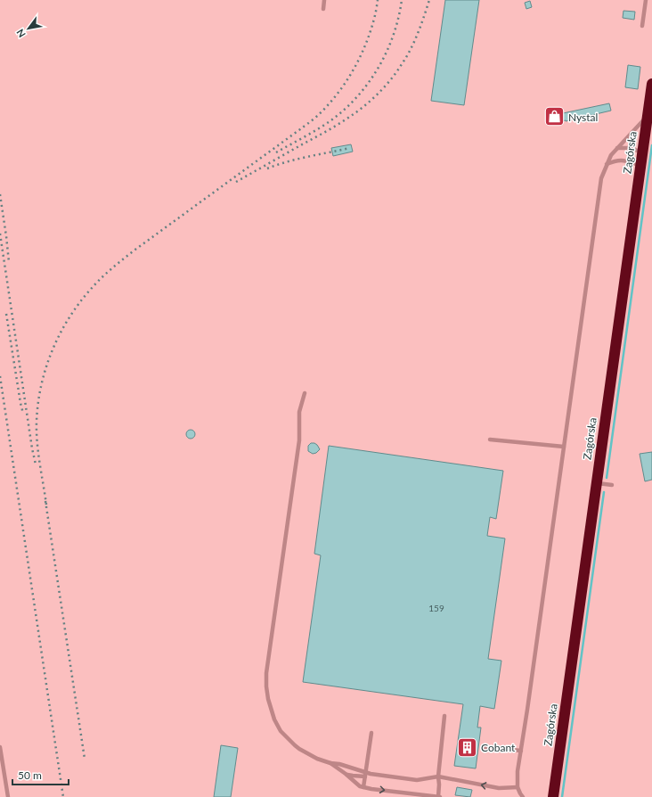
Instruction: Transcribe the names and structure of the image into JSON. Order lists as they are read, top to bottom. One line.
{"streets":{"highway":["Zagórska"]},"places":{"shop":["Nystal"],"building":["Cobant"]},"house_numbers":["159"],"scale_bar":"50 m","north":"bottom left"}
